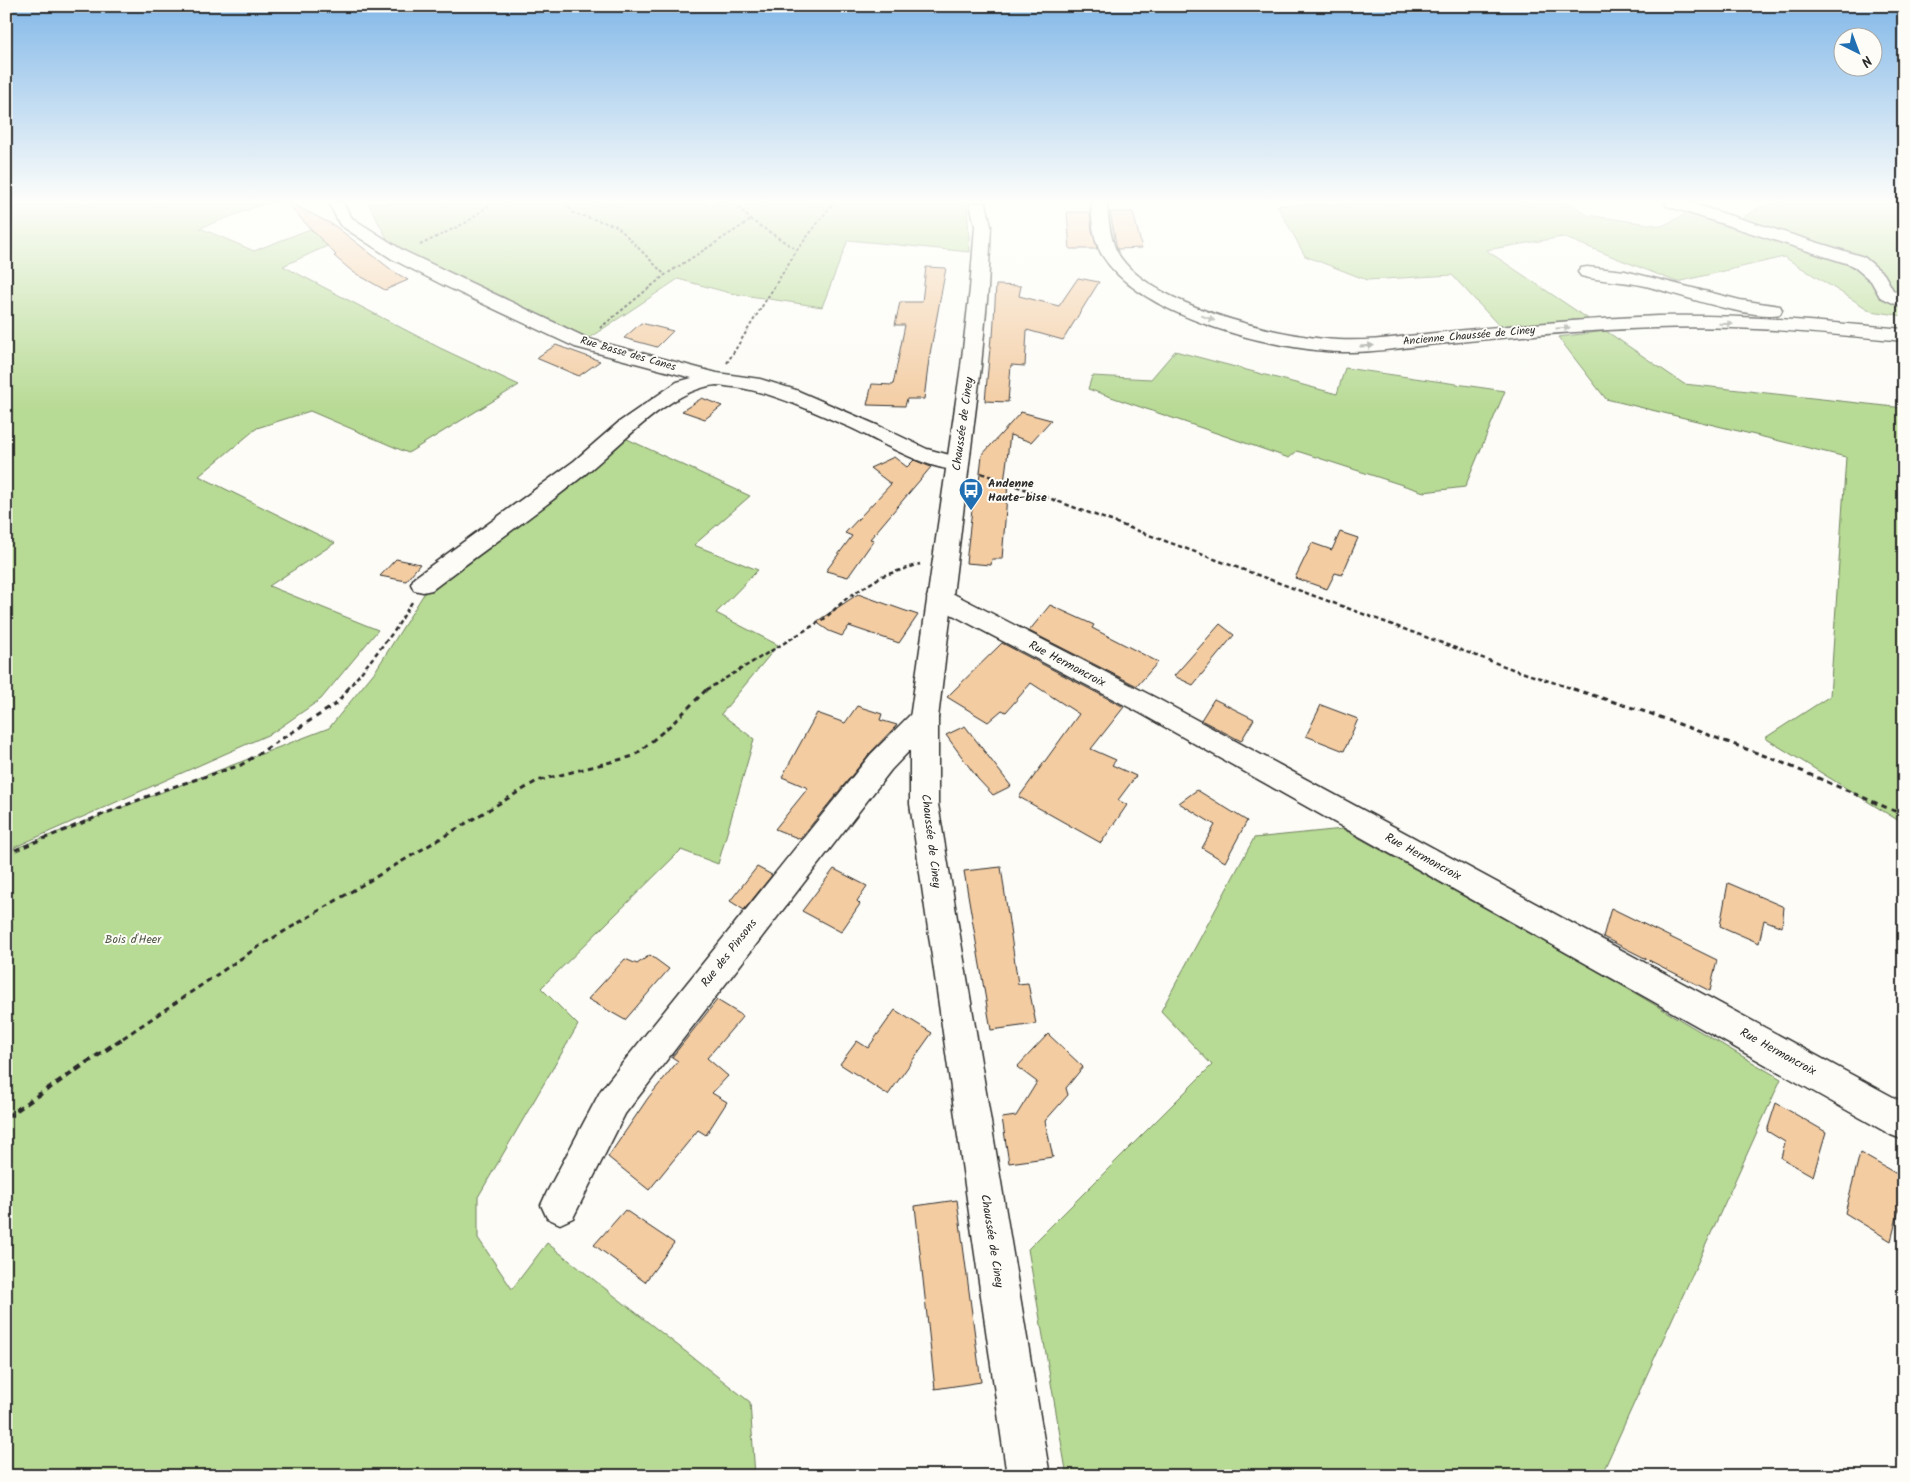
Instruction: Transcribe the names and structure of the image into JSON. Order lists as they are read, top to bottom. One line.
{"streets":{"street":["Ancienne Chaussée de Ciney","Rue Basse des Canes","Chaussée de Ciney","Rue Hermoncroix","Rue des Pinsons"]},"crossings":[["Rue Basse des Canes","Chaussée de Ciney"],["Chaussée de Ciney","Rue Hermoncroix"],["Chaussée de Ciney","Rue des Pinsons"]],"parks":["Bois d'Heer"],"places":{"bus stop":["Andenne Haute-bise"]},"north":"bottom right"}
